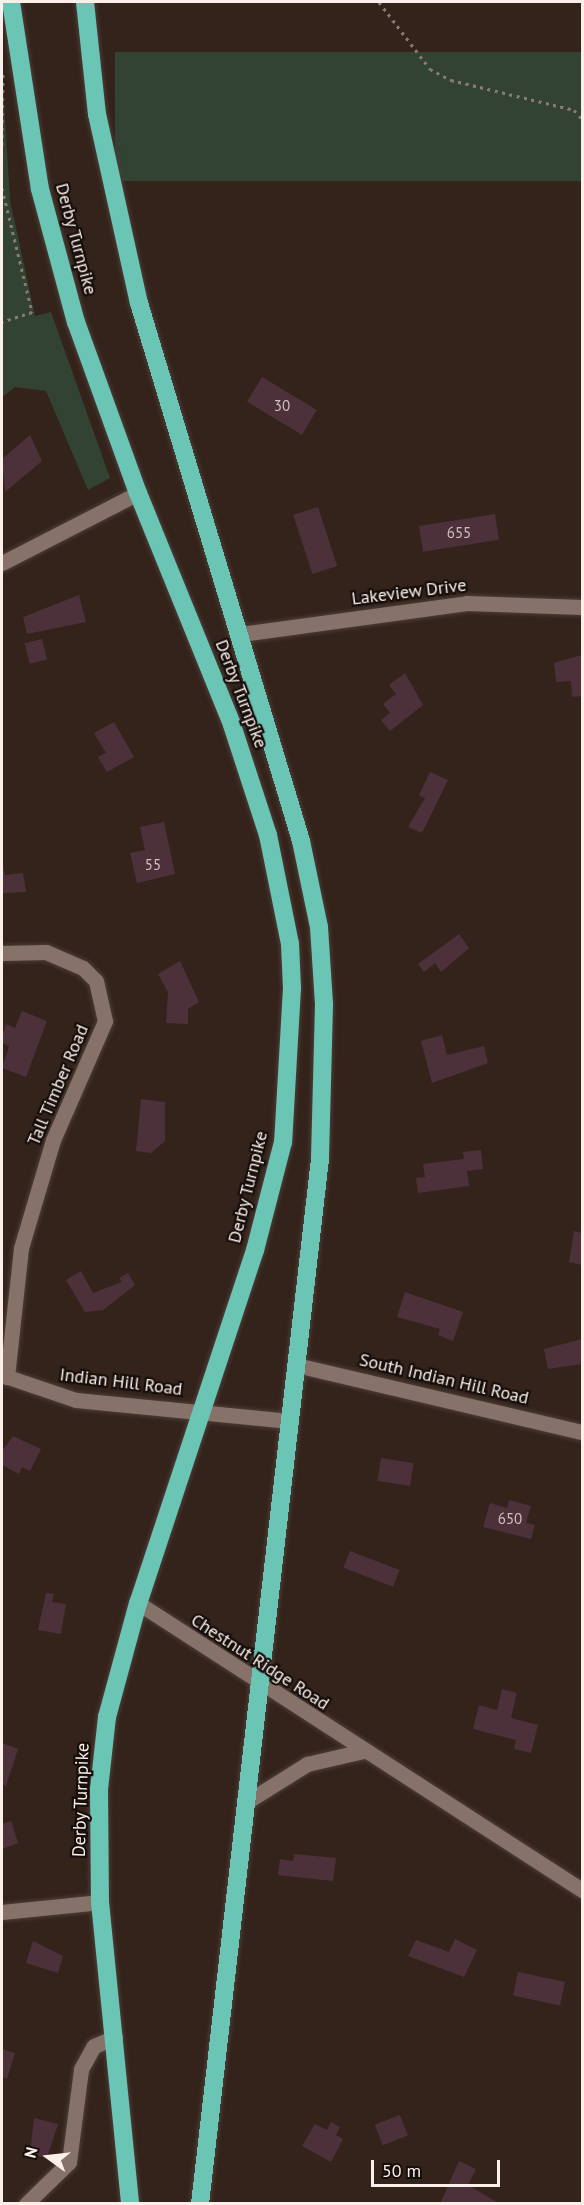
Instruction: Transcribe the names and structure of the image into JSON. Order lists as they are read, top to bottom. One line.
{"streets":{"highway":["Derby Turnpike"],"street":["Lakeview Drive","Tall Timber Road","South Indian Hill Road","Indian Hill Road","Chestnut Ridge Road"]},"crossings":[["Derby Turnpike","Lakeview Drive"],["Derby Turnpike","South Indian Hill Road"],["Derby Turnpike","Indian Hill Road"],["Derby Turnpike","Chestnut Ridge Road"],["Tall Timber Road","Indian Hill Road"]],"house_numbers":["30","655","55","650"],"scale_bar":"50 m","north":"left"}
